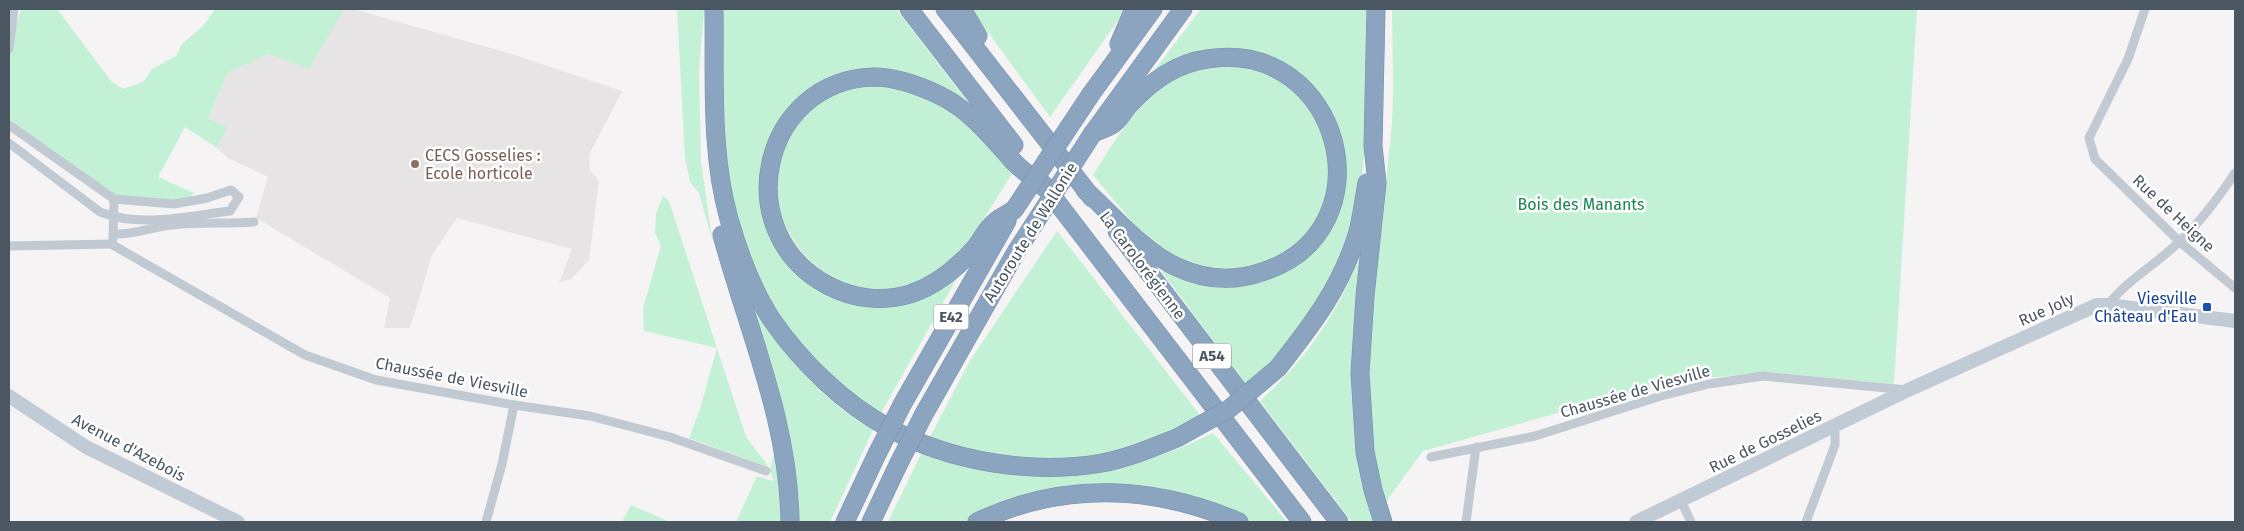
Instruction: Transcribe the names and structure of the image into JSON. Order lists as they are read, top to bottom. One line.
{"streets":{"highway":["Autoroute de Wallonie","La Carolorégienne","E42","A54"],"street":["Rue de Heigne","Rue Joly","Chaussée de Viesville","Rue de Gosselies","Avenue d'Azebois"]},"crossings":[["Rue Joly","Chaussée de Viesville"],["Rue Joly","Rue de Gosselies"],["Chaussée de Viesville","Rue de Gosselies"]],"parks":["Bois des Manants"],"places":{"other":["CECS Gosselies : Ecole horticole"],"transit":["Viesville Château d'Eau"]}}
